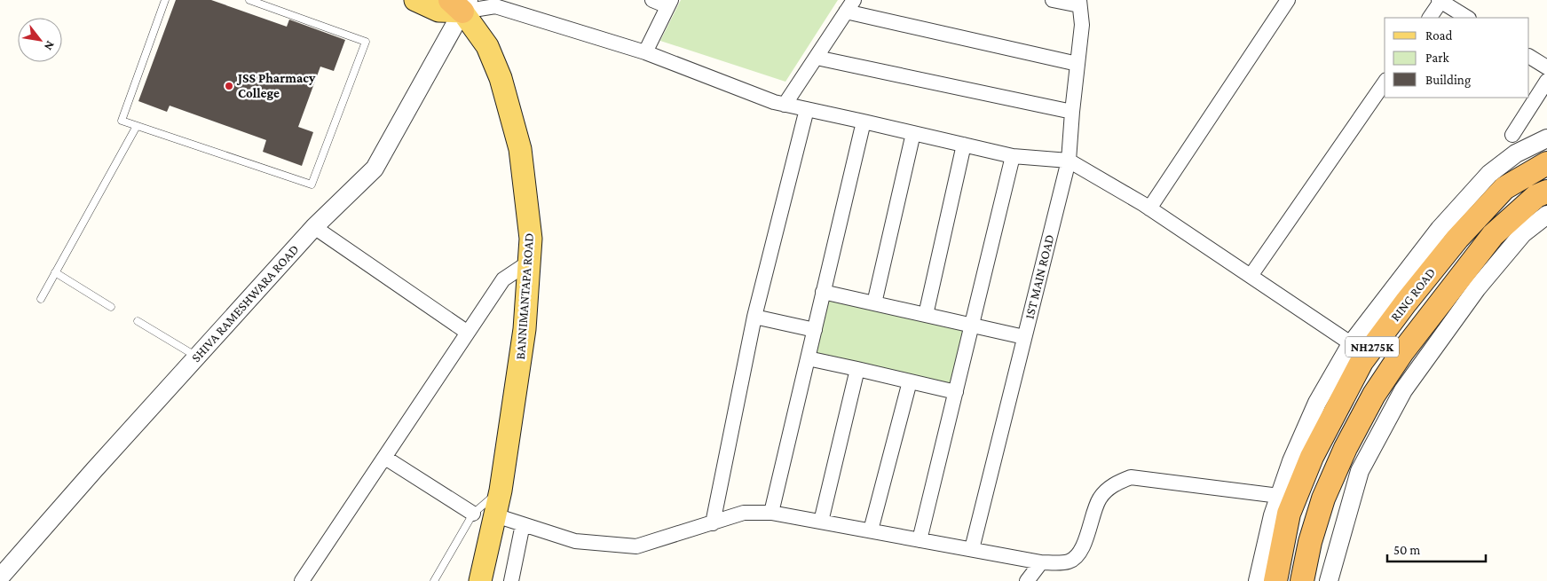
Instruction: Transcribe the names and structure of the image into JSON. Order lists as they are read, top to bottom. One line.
{"streets":{"highway":["RING ROAD","NH275K"],"main road":["BANNIMANTAPA ROAD"],"street":["1ST MAIN ROAD","SHIVA RAMESHWARA ROAD"]},"crossings":[["BANNIMANTAPA ROAD","SHIVA RAMESHWARA ROAD"]],"places":["JSS Pharmacy College"],"legend":["Road","Park","Building"],"scale_bar":"50 m","north":"bottom right"}
